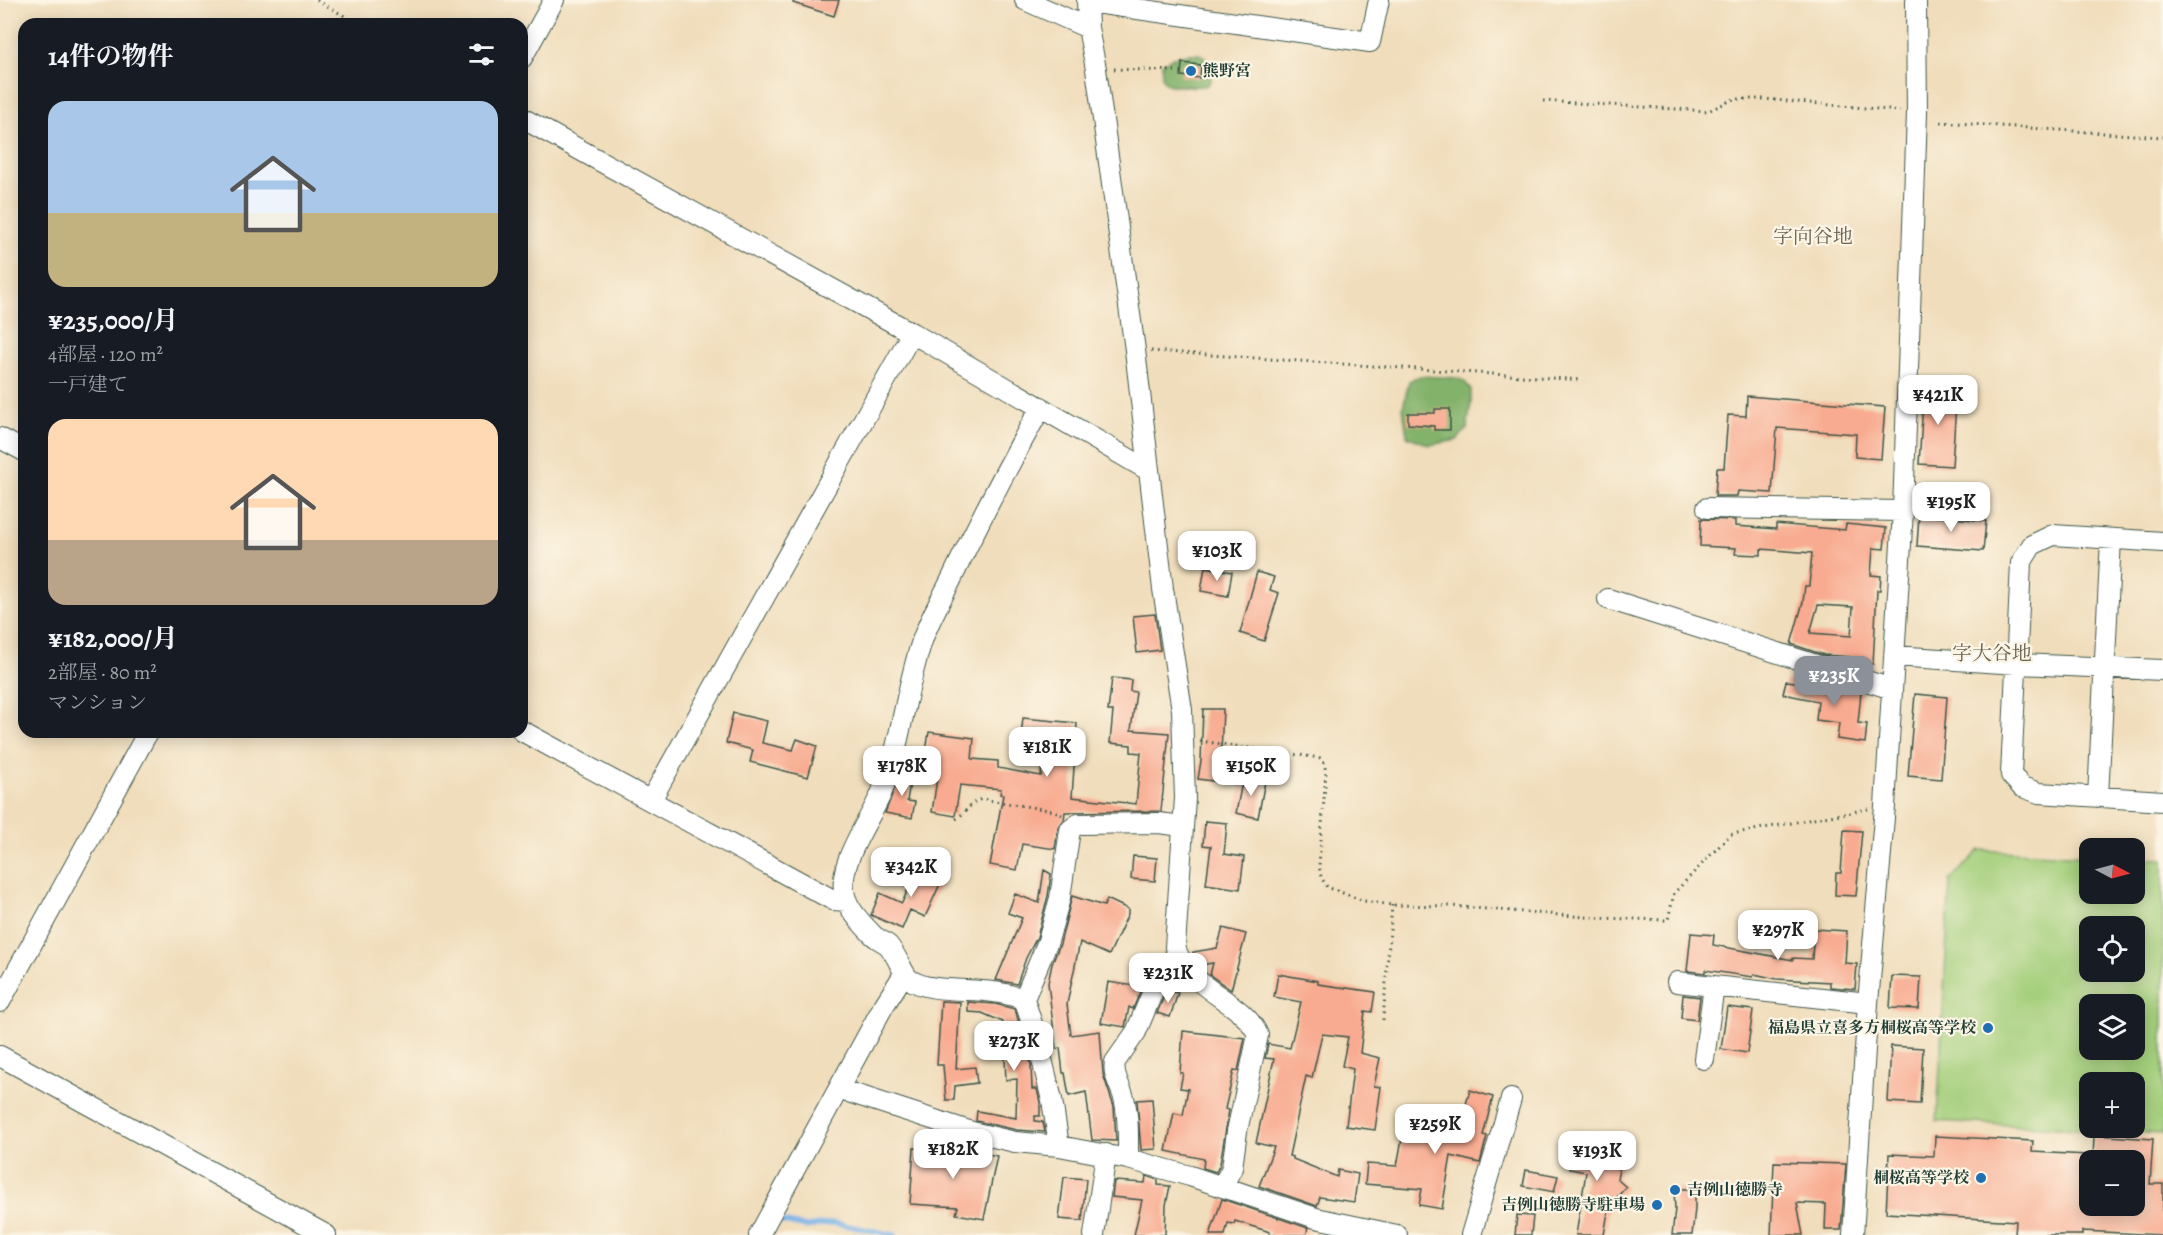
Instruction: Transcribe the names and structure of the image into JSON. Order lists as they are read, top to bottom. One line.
{"districts":["字向谷地","字大谷地"],"places":["熊野宮","福島県立喜多方桐桜高等学校","桐桜高等学校","吉例山徳勝寺","吉例山徳勝寺駐車場"],"north":"right","page":{"heading":"14件の物件","list":[{"name":"¥235,000/月","note":"4部屋 · 120 m² · 一戸建て"},{"name":"¥182,000/月","note":"2部屋 · 80 m² · マンション"}],"price":["¥421K","¥195K","¥103K","¥235K","¥181K","¥178K","¥150K","¥342K","¥297K","¥231K","¥273K","¥259K","¥182K","¥193K"],"map_buttons":["+","−"]}}
